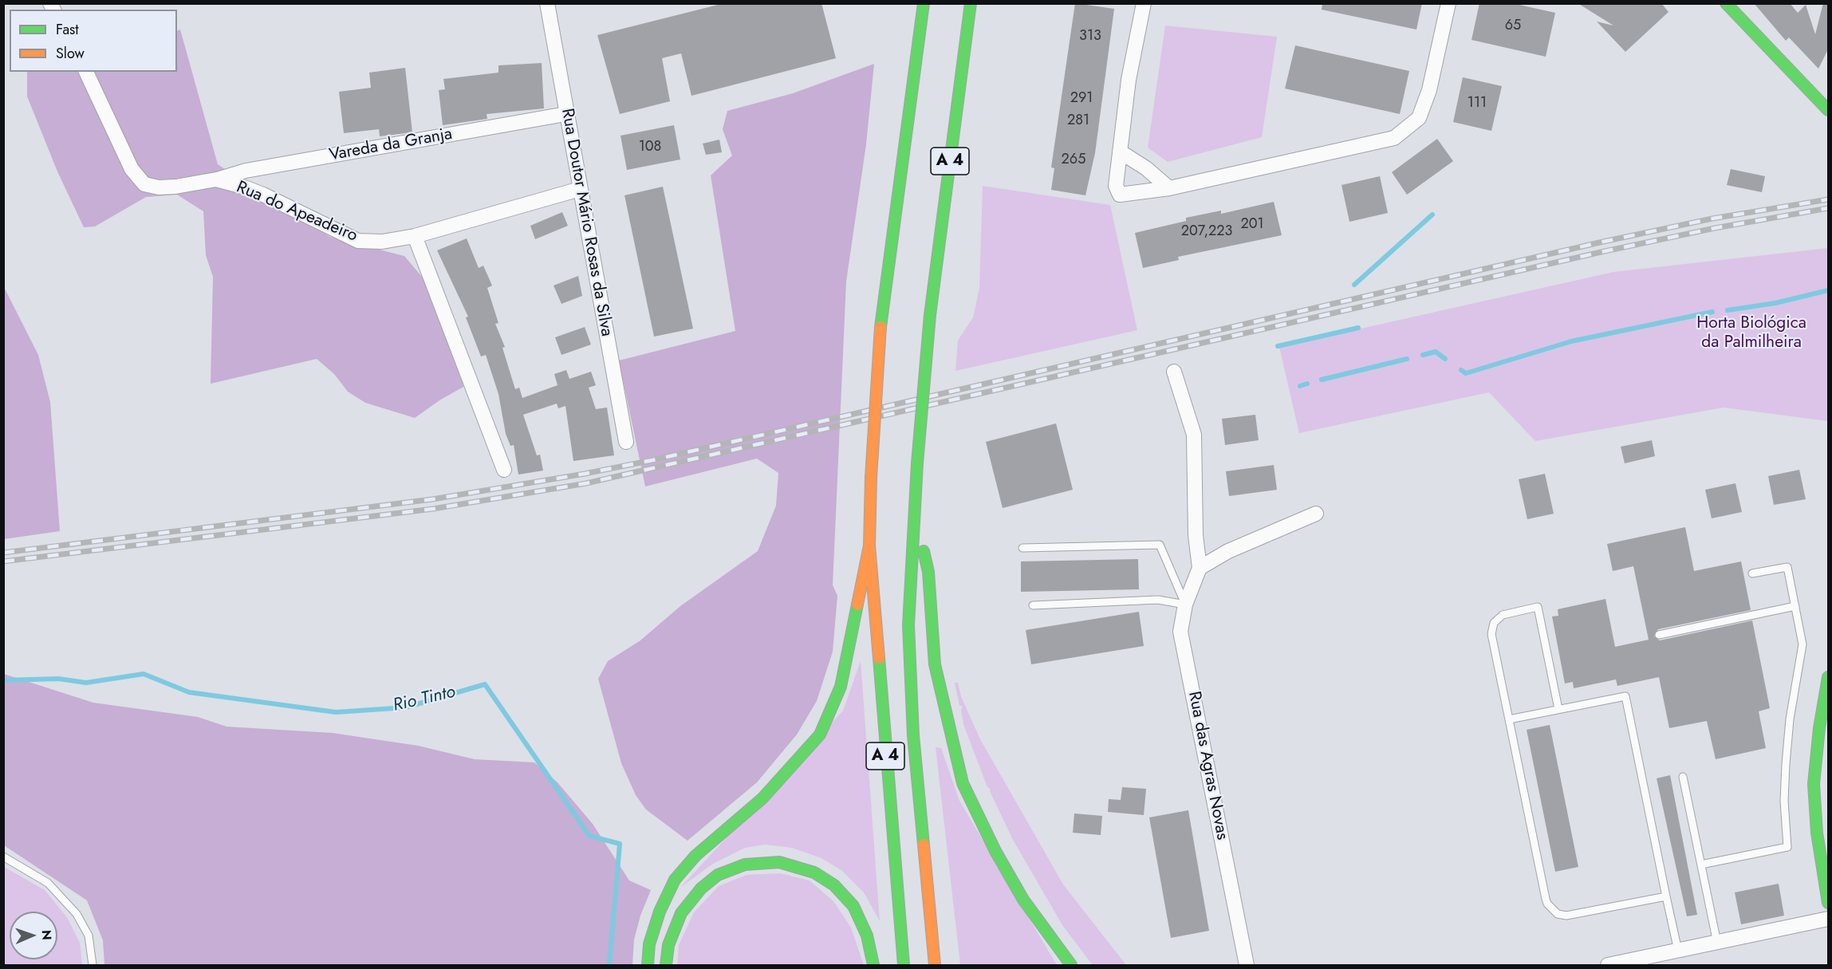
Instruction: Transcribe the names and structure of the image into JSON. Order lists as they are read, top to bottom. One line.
{"streets":{"main road":["A 4"],"street":["Vareda da Granja","Rua do Apeadeiro","Rua Doutor Mário Rosas da Silva","Rua das Agras Novas"]},"crossings":[["Vareda da Granja","Rua do Apeadeiro"],["Vareda da Granja","Rua Doutor Mário Rosas da Silva"],["Rua do Apeadeiro","Rua Doutor Mário Rosas da Silva"]],"water":["Rio Tinto"],"parks":["Horta Biológica da Palmilheira"],"house_numbers":["65","313","291","111","281","108","265","201","207,223"],"legend":["Fast","Slow"],"north":"right"}
